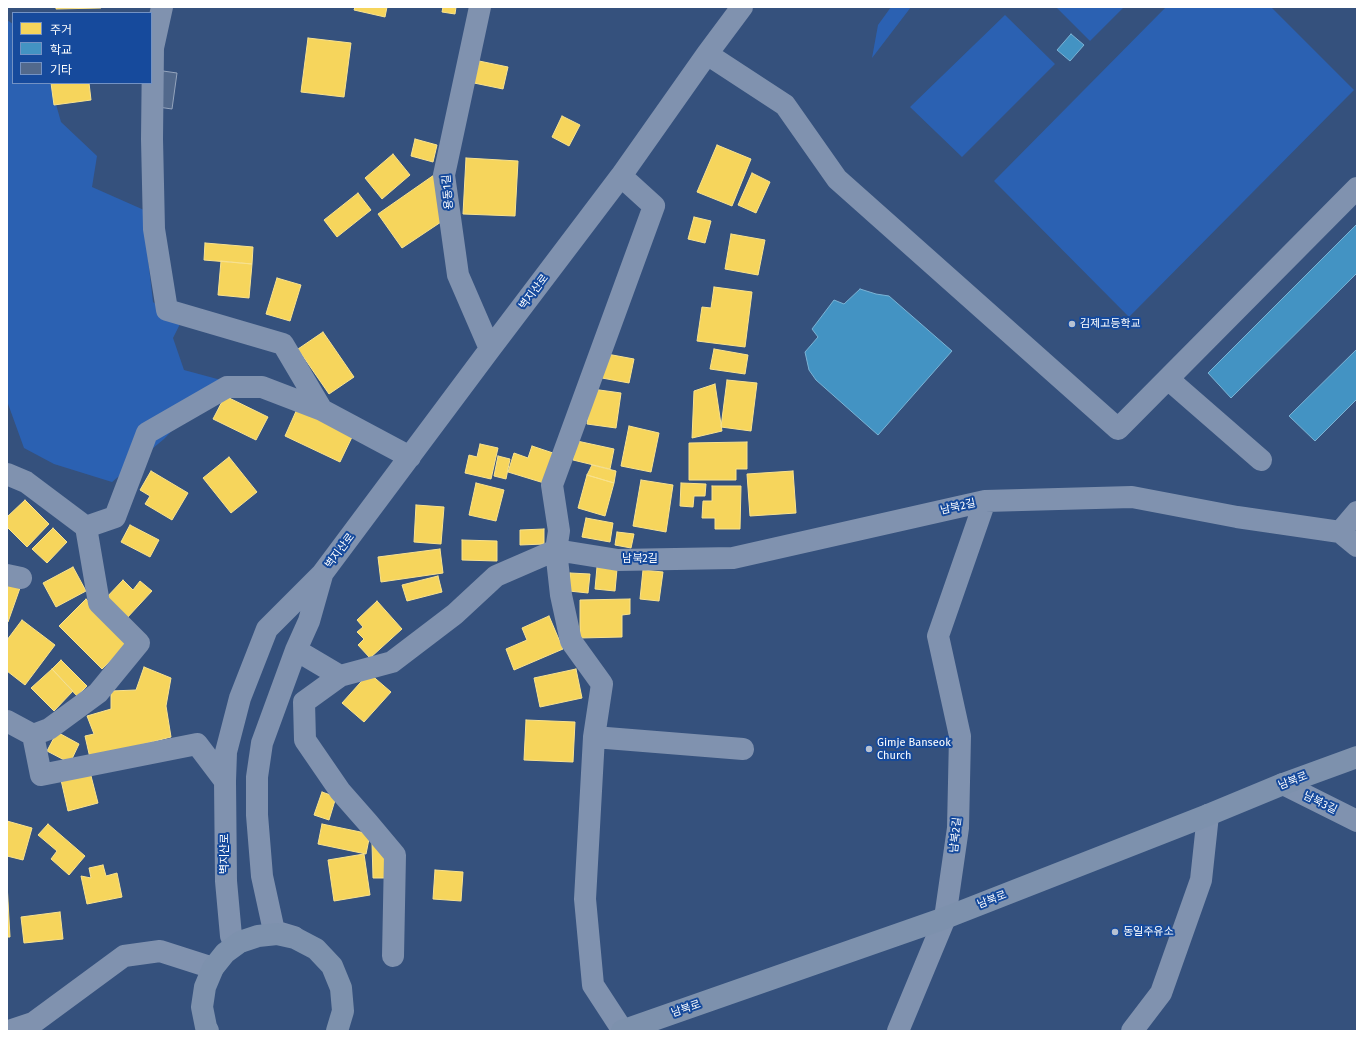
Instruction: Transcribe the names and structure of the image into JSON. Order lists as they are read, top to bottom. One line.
{"streets":{"main road":["남북로"],"street":["용동1길","벽지산로","남북2길","남북3길"]},"crossings":[["용동1길","벽지산로"],["남북2길","남북로"],["남북로","남북3길"]],"places":["김제고등학교","Gimje Banseok Church","동일주유소"],"legend":["주거","학교","기타"]}
